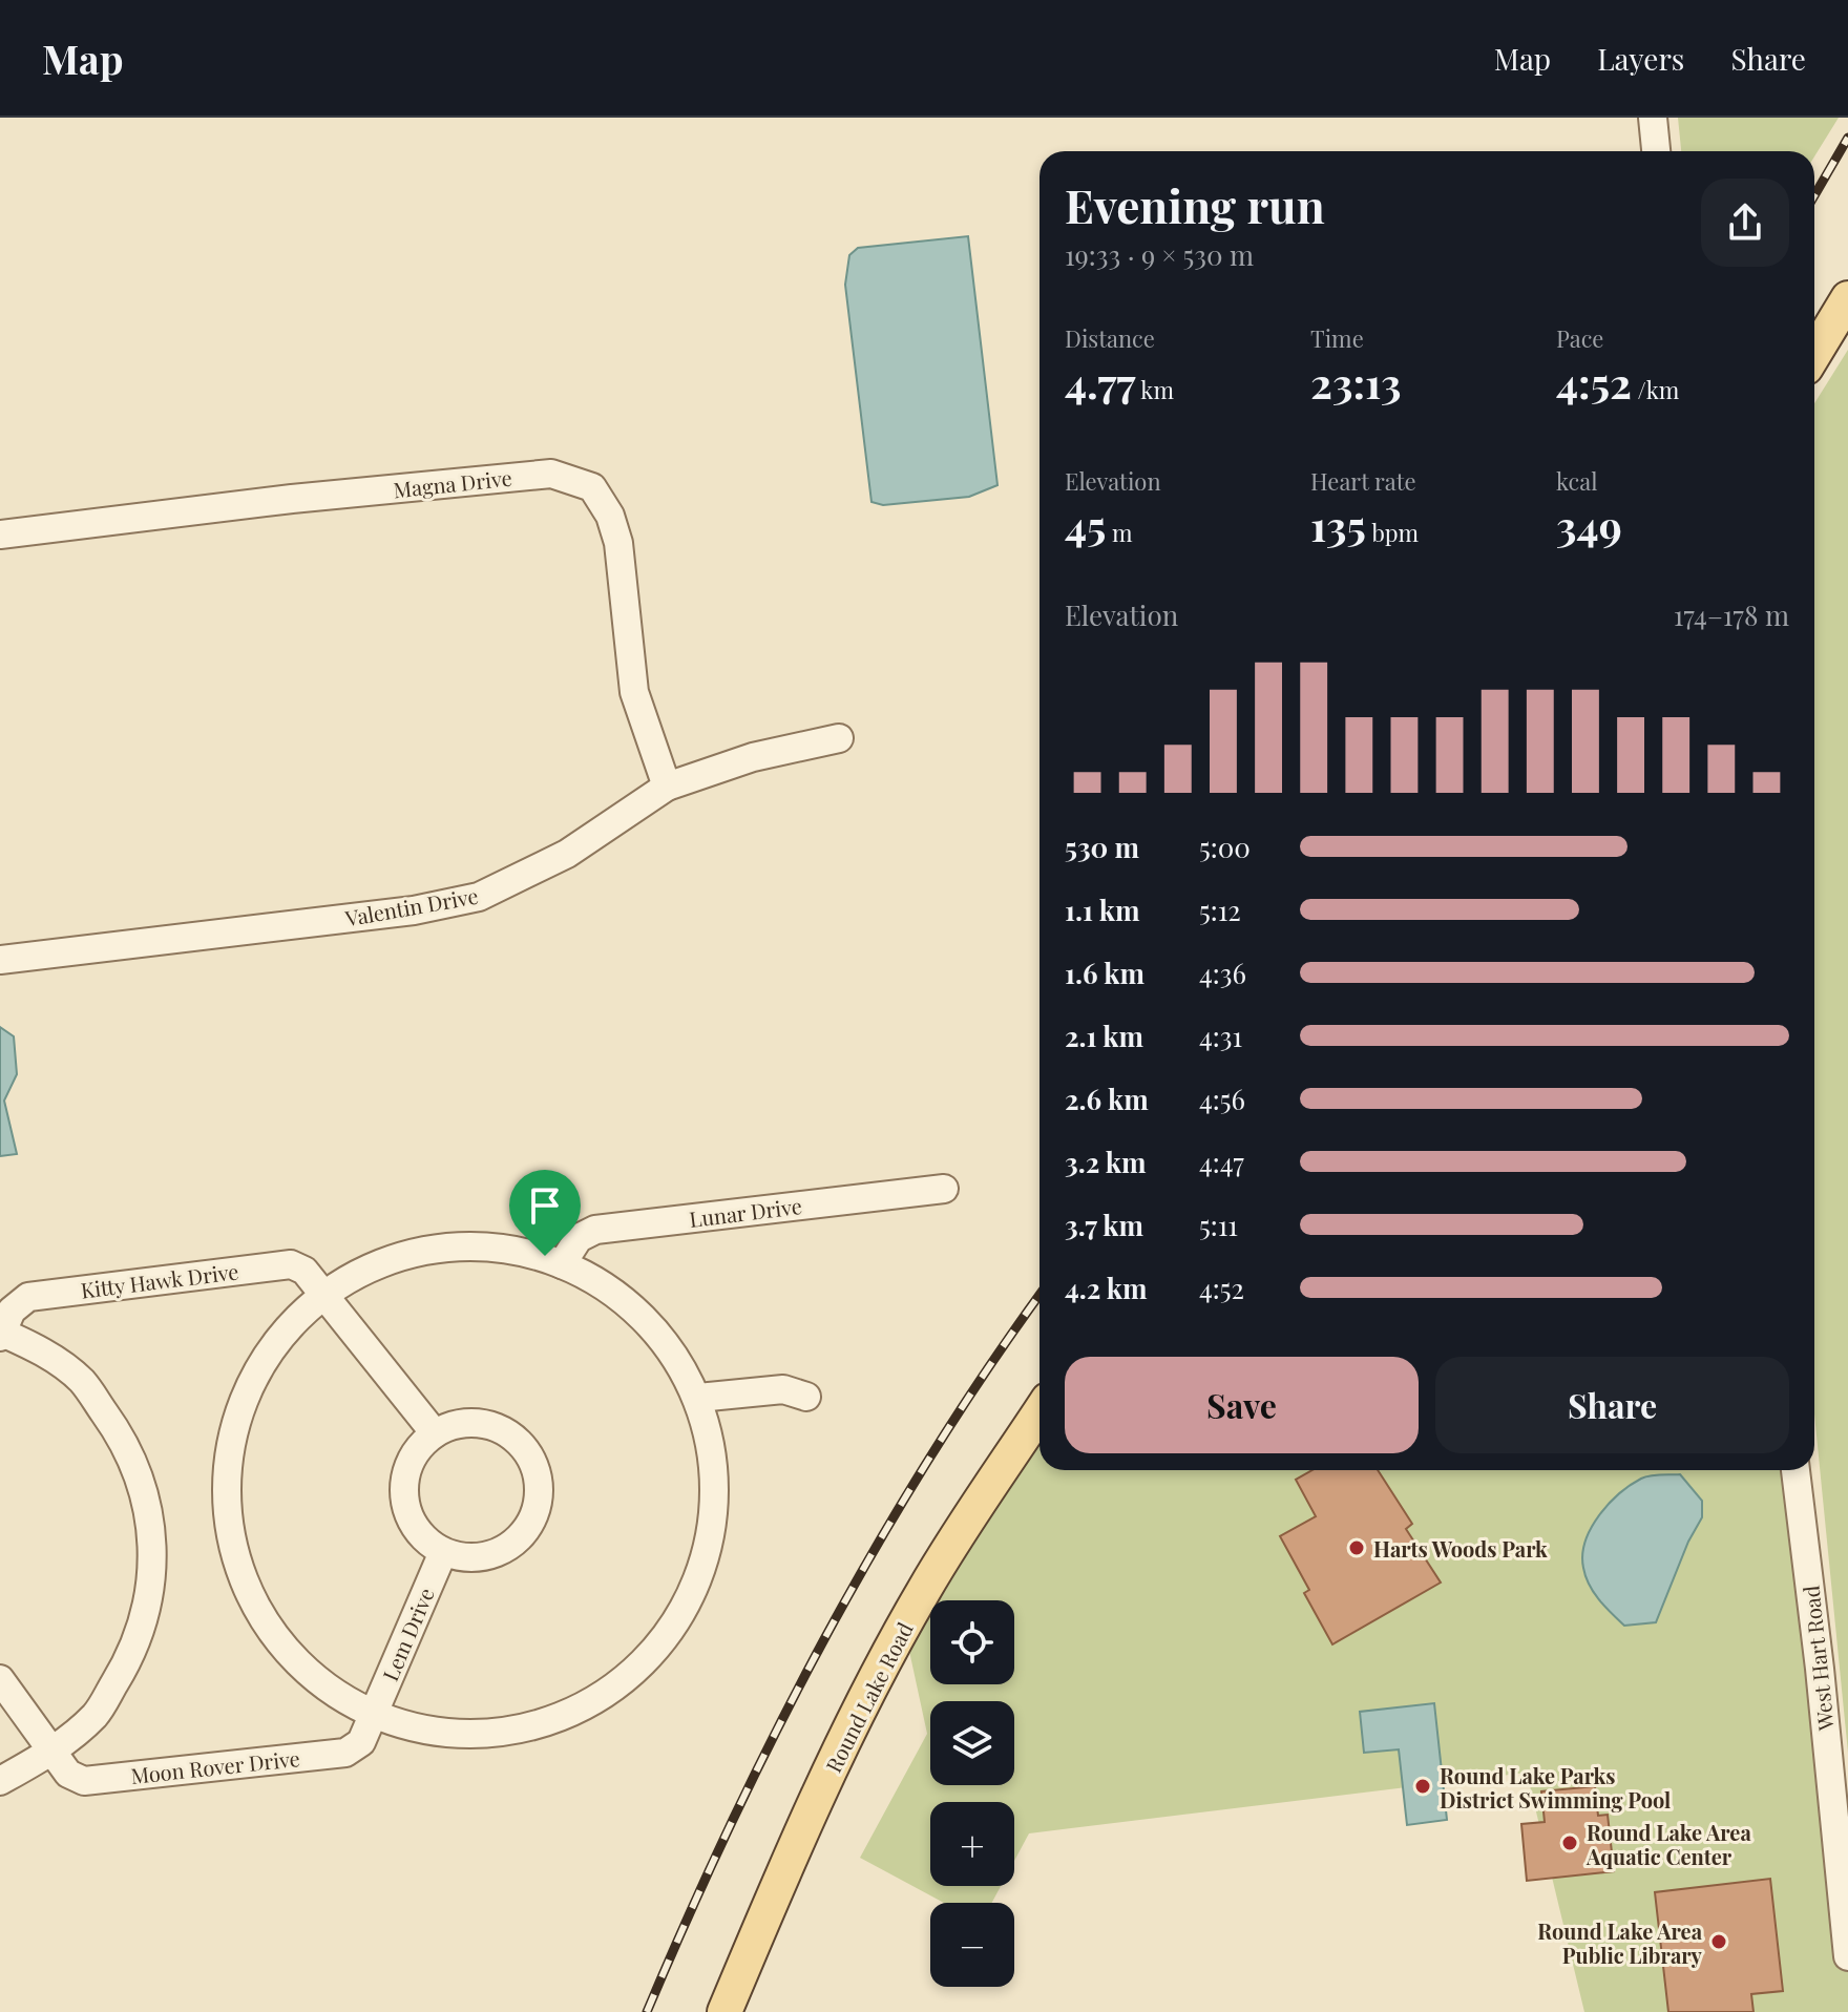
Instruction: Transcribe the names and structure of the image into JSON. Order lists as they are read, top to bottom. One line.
{"streets":{"main road":["Round Lake Road"],"street":["Magna Drive","Valentin Drive","Lunar Drive","Kitty Hawk Drive","Lem Drive","West Hart Road","Moon Rover Drive"]},"crossings":[["Magna Drive","Valentin Drive"],["Lem Drive","Moon Rover Drive"]],"places":["Harts Woods Park","Round Lake Parks District Swimming Pool","Round Lake Area Aquatic Center","Round Lake Area Public Library"],"page":{"header":"Map","nav":["Map","Layers","Share"],"heading":["Evening run","19:33 · 9 × 530 m"],"stats":[["Distance","4.77 km"],["Time","23:13"],["Pace","4:52 /km"],["Elevation","45 m"],["Heart rate","135 bpm"],["kcal","349"]],"chart":["Elevation","174–178 m"],"list":[{"name":"530 m","note":"5:00"},{"name":"1.1 km","note":"5:12"},{"name":"1.6 km","note":"4:36"},{"name":"2.1 km","note":"4:31"},{"name":"2.6 km","note":"4:56"},{"name":"3.2 km","note":"4:47"},{"name":"3.7 km","note":"5:11"},{"name":"4.2 km","note":"4:52"}],"buttons":["Save","Share"],"map_buttons":["+","−"]}}
